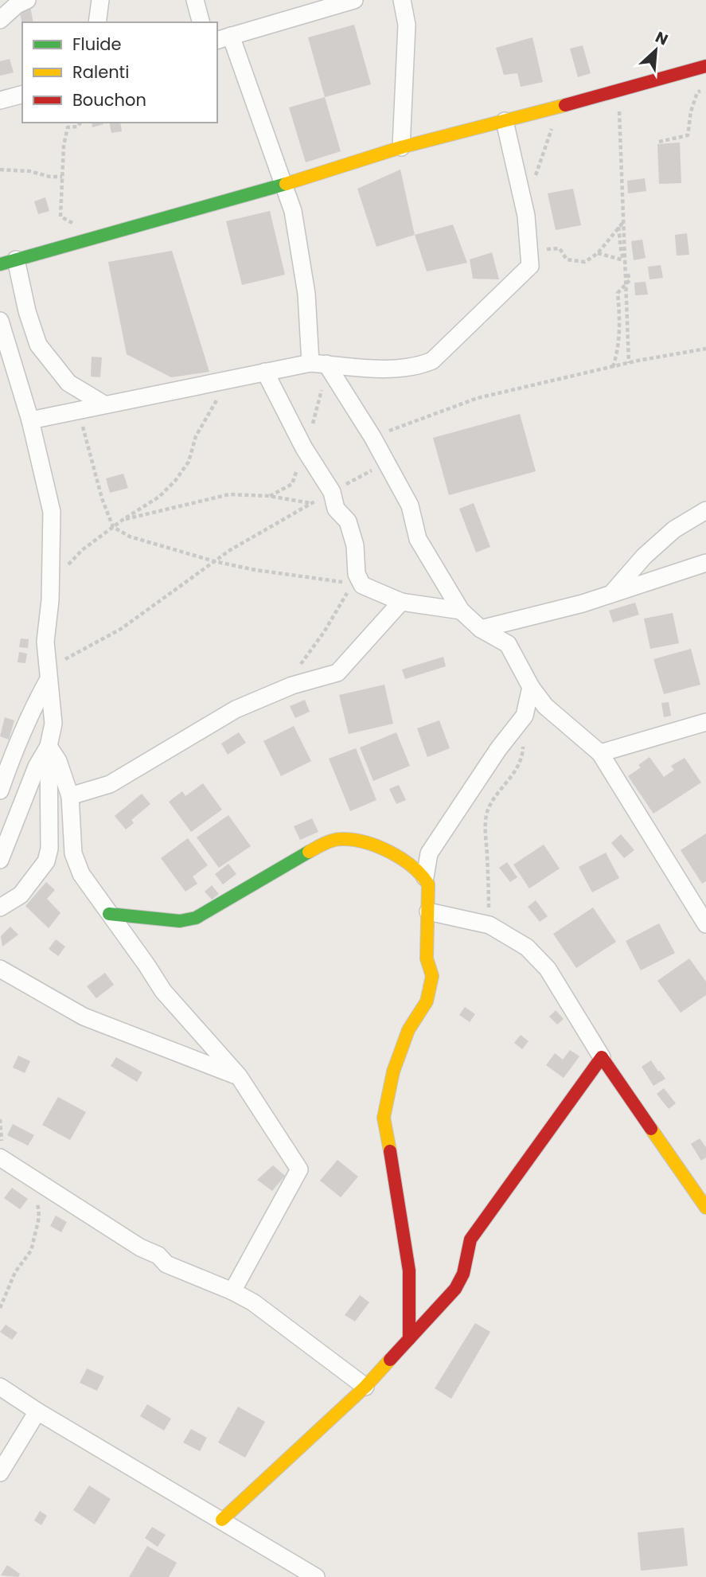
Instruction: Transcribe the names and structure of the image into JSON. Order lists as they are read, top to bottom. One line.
{"legend":["Fluide","Ralenti","Bouchon"],"north":"top right"}
